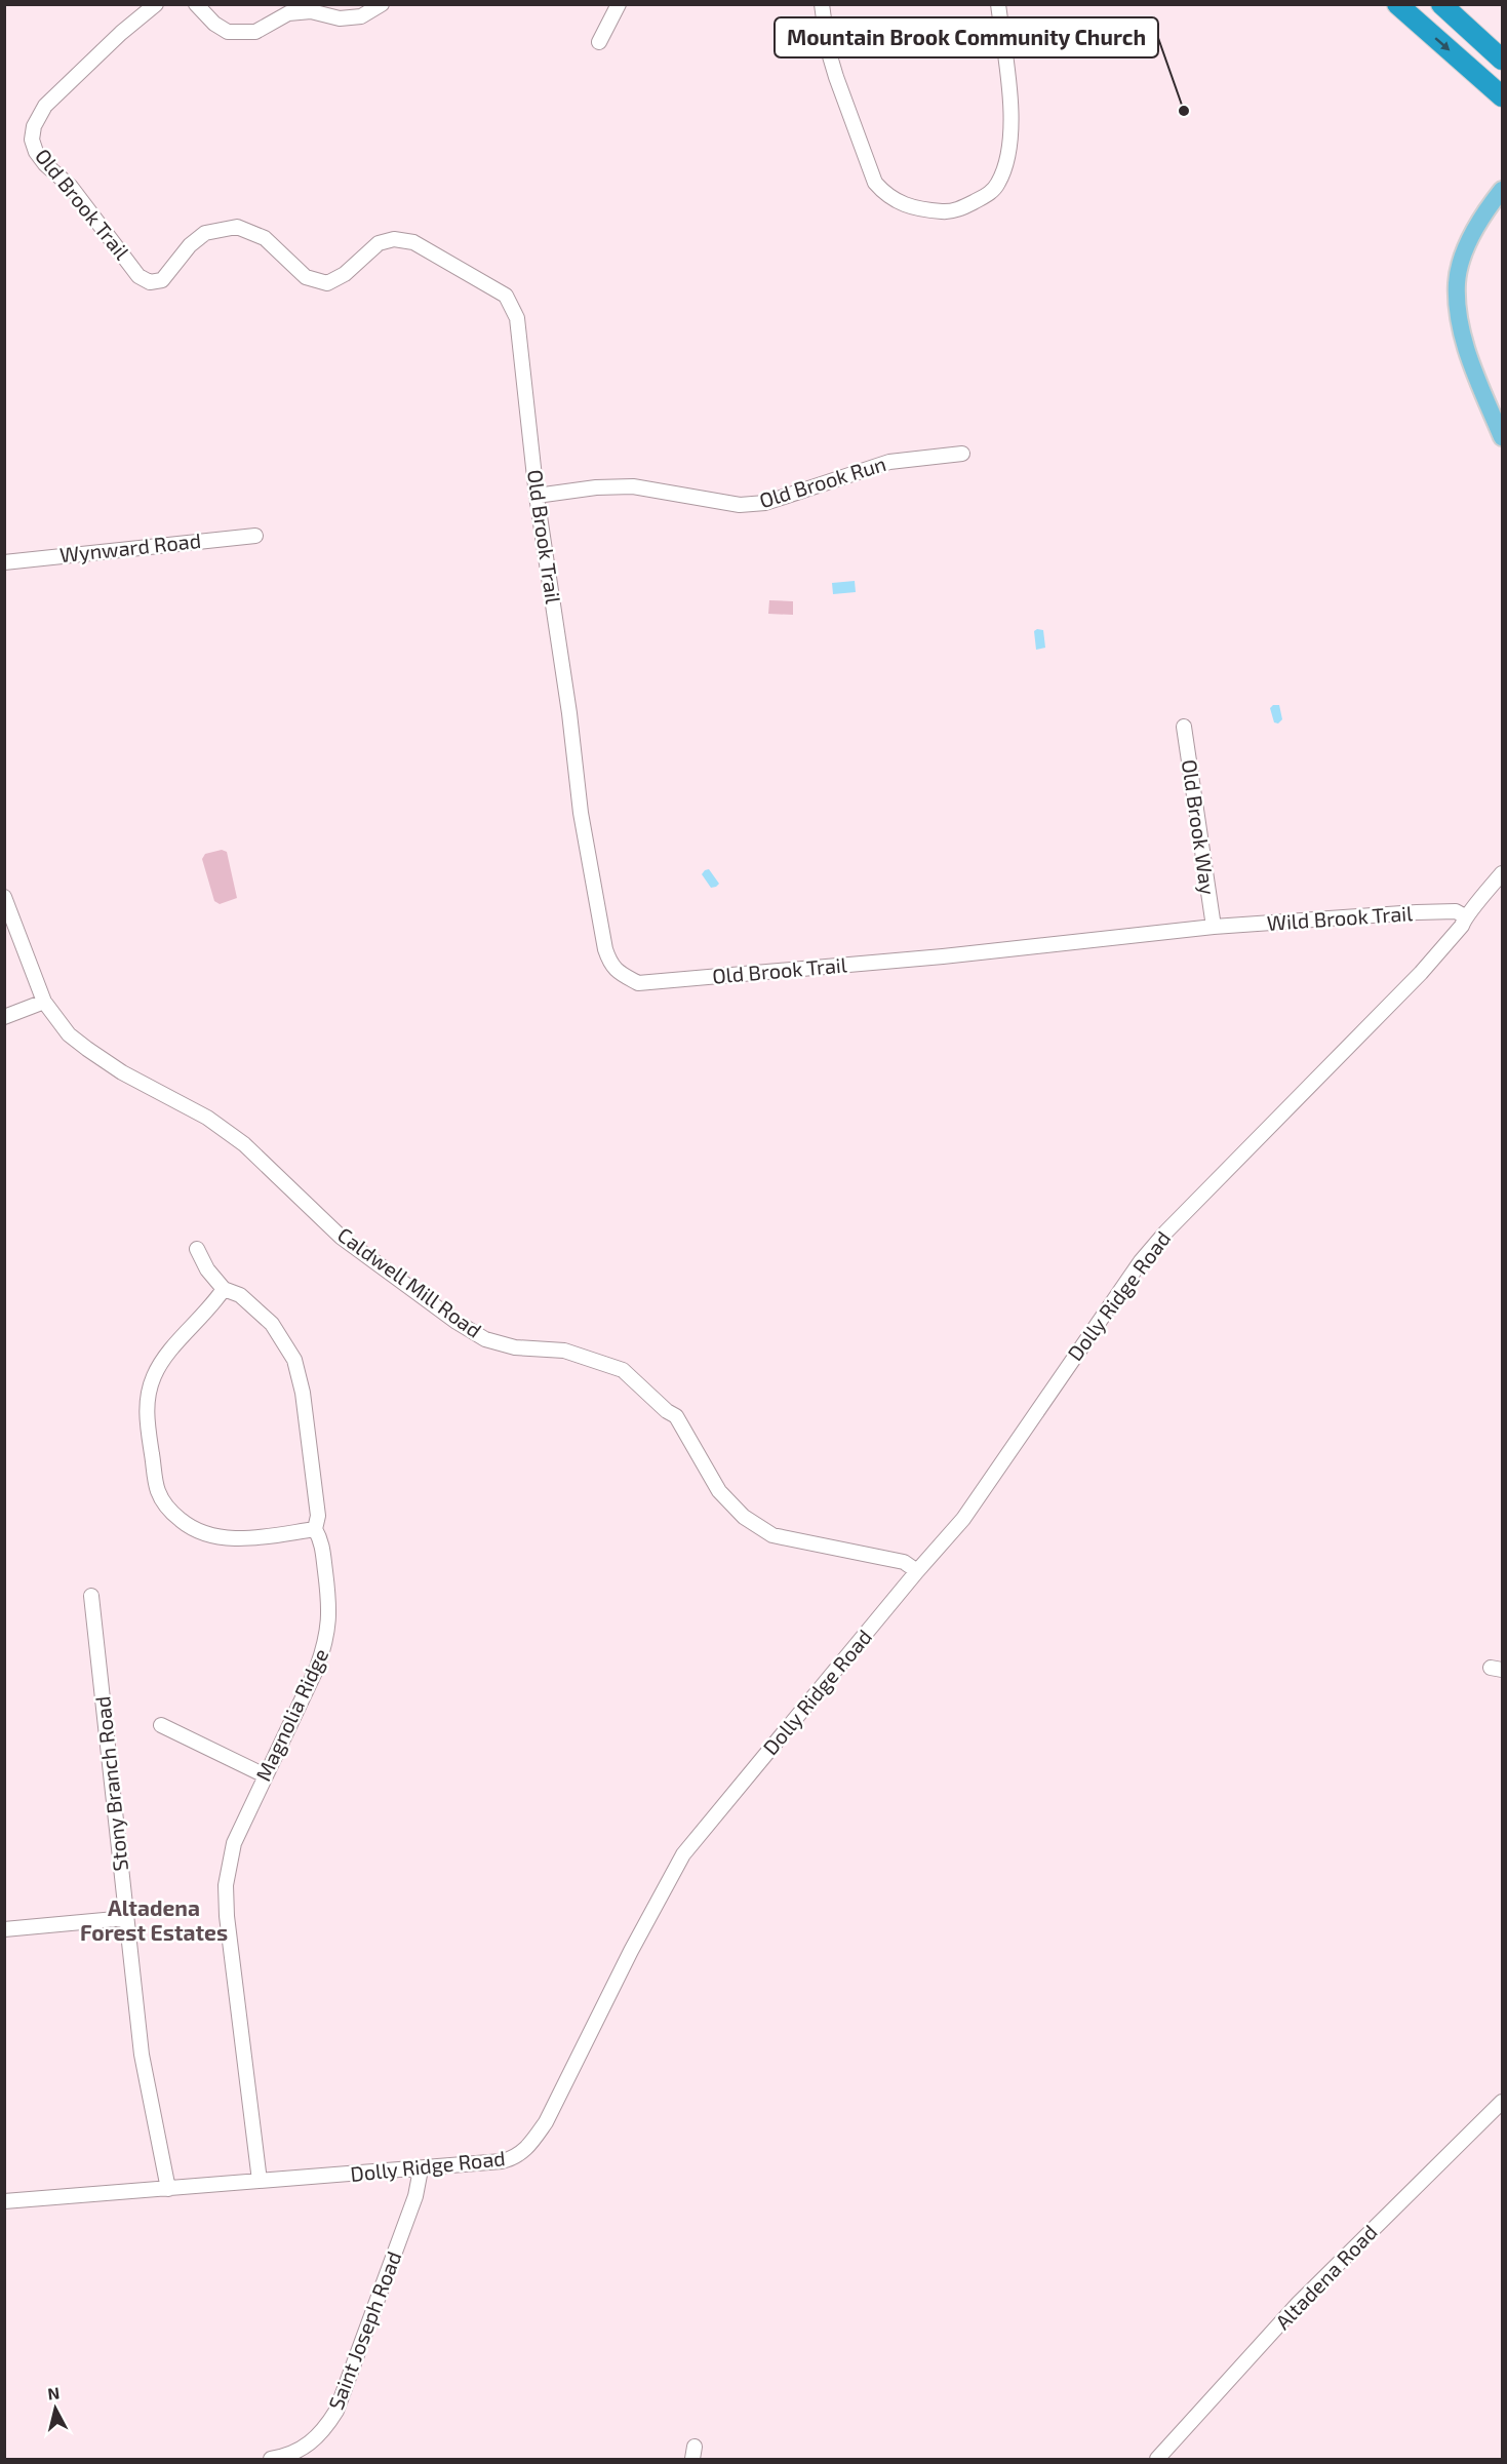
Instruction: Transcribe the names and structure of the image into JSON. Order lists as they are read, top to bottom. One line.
{"streets":{"street":["Old Brook Trail","Old Brook Run","Wynward Road","Old Brook Way","Wild Brook Trail","Caldwell Mill Road","Dolly Ridge Road","Magnolia Ridge","Stony Branch Road","Altadena Road","Saint Joseph Road"]},"crossings":[["Old Brook Trail","Old Brook Run"],["Old Brook Trail","Old Brook Way"],["Old Brook Trail","Wild Brook Trail"],["Old Brook Way","Wild Brook Trail"],["Wild Brook Trail","Dolly Ridge Road"],["Caldwell Mill Road","Dolly Ridge Road"],["Dolly Ridge Road","Magnolia Ridge"],["Dolly Ridge Road","Stony Branch Road"],["Dolly Ridge Road","Saint Joseph Road"]],"districts":["Altadena Forest Estates"],"places":["Mountain Brook Community Church"],"north":"top"}
